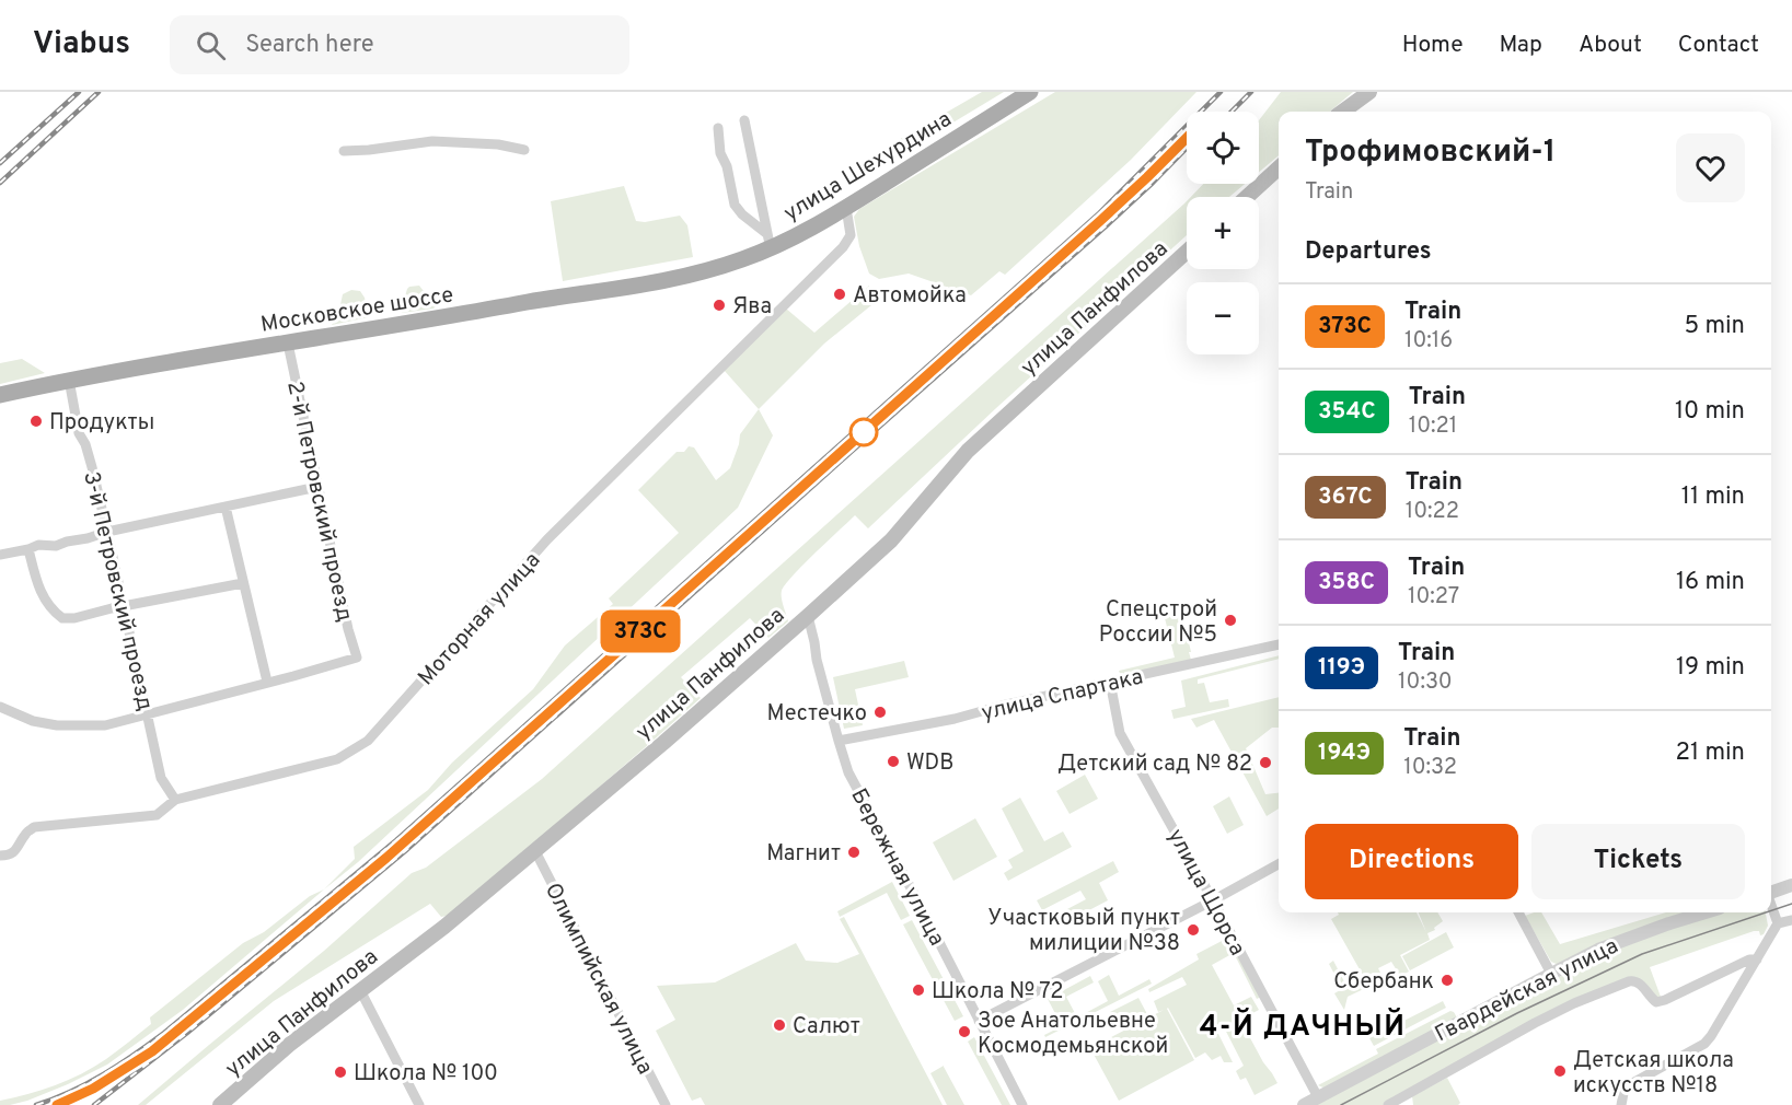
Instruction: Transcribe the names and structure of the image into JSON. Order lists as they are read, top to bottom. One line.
{"streets":{"main road":["улица Шехурдина","улица Панфилова","Московское шоссе"],"street":["2-й Петровский проезд","3-й Петровский проезд","Моторная улица","улица Спартака","Бережная улица","улица Щорса","Олимпийская улица","Гвардейская улица"]},"crossings":[["улица Шехурдина","Московское шоссе"],["улица Шехурдина","Моторная улица"],["улица Панфилова","Бережная улица"],["улица Панфилова","Олимпийская улица"],["Московское шоссе","2-й Петровский проезд"],["Московское шоссе","3-й Петровский проезд"],["3-й Петровский проезд","Моторная улица"],["улица Спартака","Бережная улица"],["улица Спартака","улица Щорса"],["улица Щорса","Гвардейская улица"]],"districts":["4-Й ДАЧНЫЙ"],"places":["Автомойка","Ява","Продукты","Спецстрой России №5","Местечко","WDB","Детский сад № 82","Магнит","Участковый пункт милиции №38","Сбербанк","Школа № 72","Салют","Зое Анатольевне Космодемьянской","Детская школа искусств №18","Школа № 100"],"page":{"header":"Viabus","search":"Search here","nav":["Home","Map","About","Contact"],"on_map":"373C","map_buttons":["+","−"],"heading":[["Трофимовский-1","Train"],"Departures"],"list":[{"mark":"373C","name":"Train","note":"10:16","value":"5 min"},{"mark":"354С","name":"Train","note":"10:21","value":"10 min"},{"mark":"367С","name":"Train","note":"10:22","value":"11 min"},{"mark":"358С","name":"Train","note":"10:27","value":"16 min"},{"mark":"119Э","name":"Train","note":"10:30","value":"19 min"},{"mark":"194Э","name":"Train","note":"10:32","value":"21 min"}],"buttons":["Directions","Tickets"]}}
